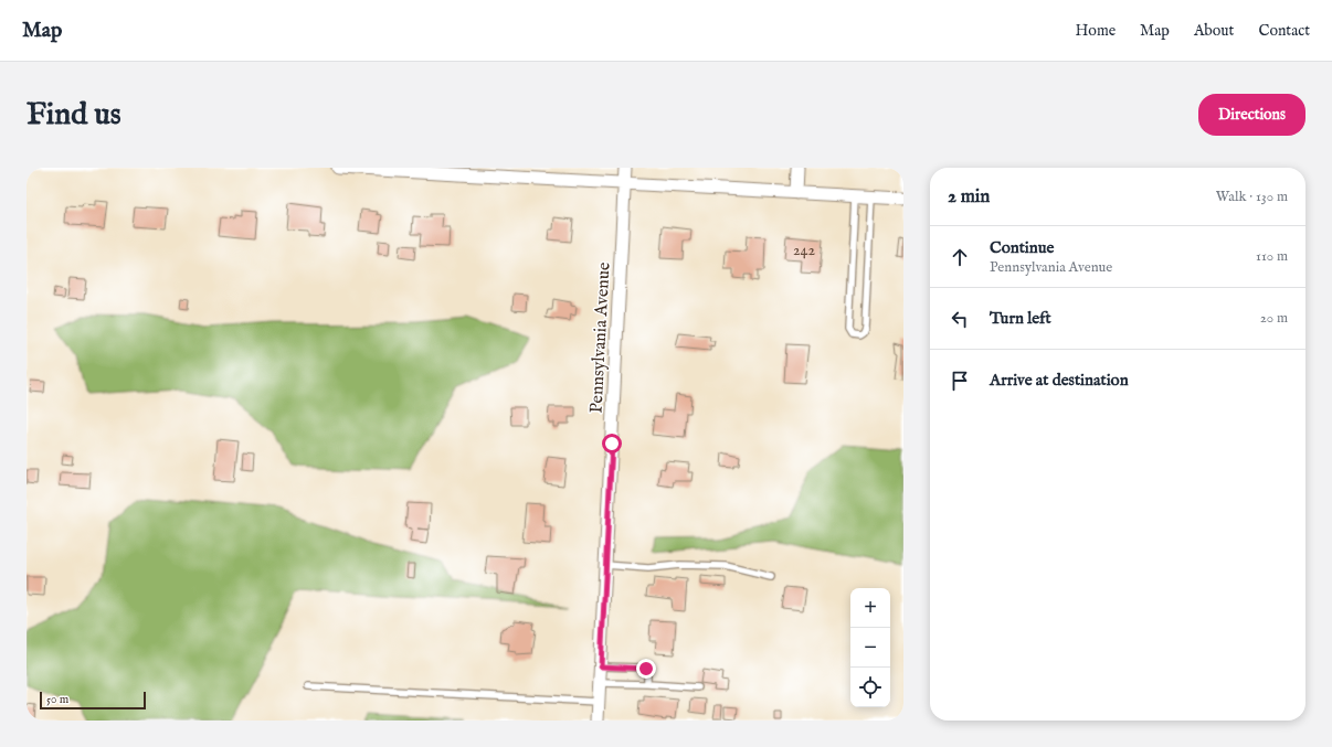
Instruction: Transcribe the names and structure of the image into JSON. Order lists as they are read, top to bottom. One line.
{"streets":{"street":["Pennsylvania Avenue"]},"house_numbers":["242"],"scale_bar":"50 m","page":{"header":"Map","nav":["Home","Map","About","Contact"],"buttons":"Directions","title":"Find us","heading":["2 min","Walk · 130 m"],"list":[["Continue","Pennsylvania Avenue","110 m"],["Turn left","20 m"],"Arrive at destination"],"map_buttons":["+","−"],"scale":"50 m"}}
